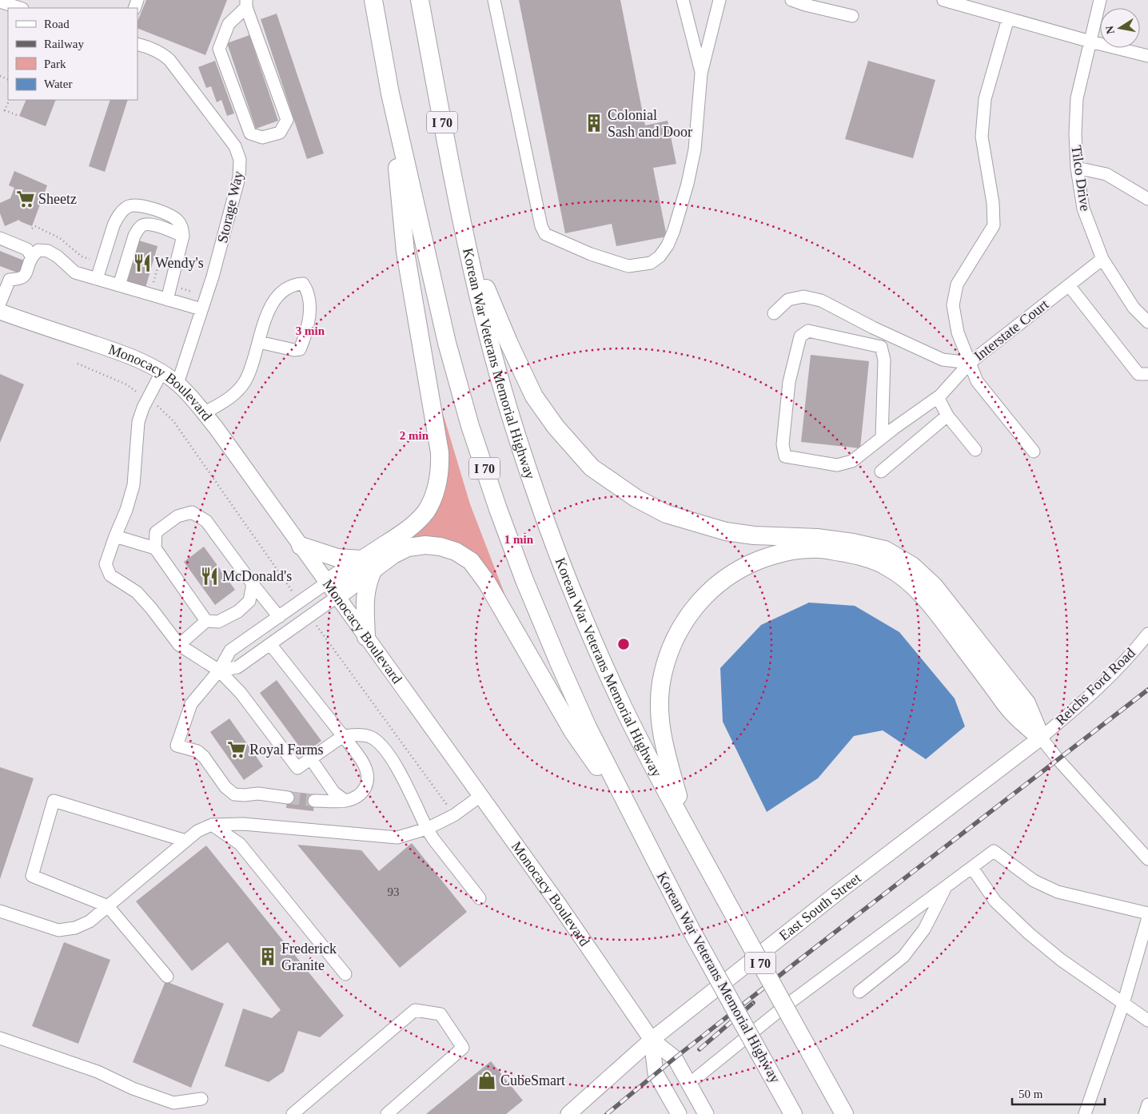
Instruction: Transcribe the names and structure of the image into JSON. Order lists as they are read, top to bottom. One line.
{"streets":{"highway":["I 70","Korean War Veterans Memorial Highway"],"main road":["Monocacy Boulevard","East South Street"],"street":["Tilco Drive","Storage Way","Interstate Court","Reichs Ford Road"]},"crossings":[["Tilco Drive","Interstate Court"],["Storage Way","Monocacy Boulevard"],["Monocacy Boulevard","East South Street"],["Reichs Ford Road","East South Street"]],"places":{"building":["Colonial Sash and Door","Frederick Granite"],"supermarket":["Sheetz","Royal Farms"],"restaurant":["Wendy's","McDonald's"],"shop":["CubeSmart"]},"house_numbers":["93"],"legend":["Road","Railway","Park","Water"],"scale_bar":"50 m","north":"left","rings":["3 min","2 min","1 min"]}
